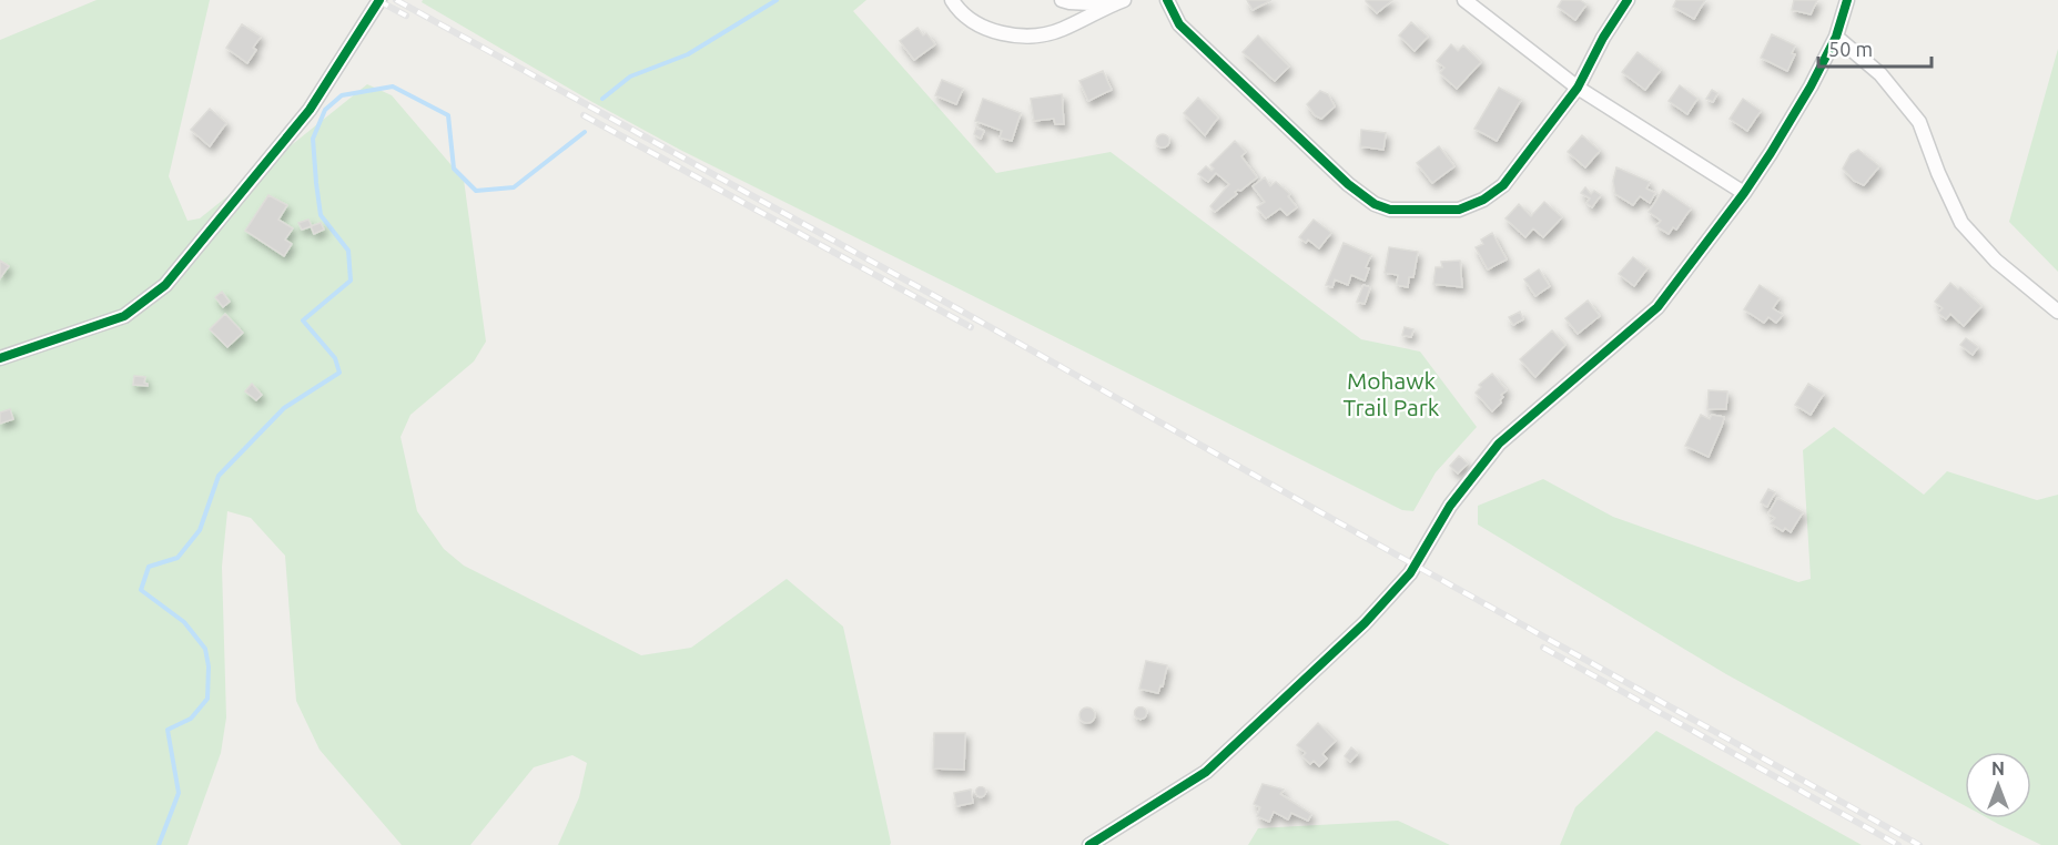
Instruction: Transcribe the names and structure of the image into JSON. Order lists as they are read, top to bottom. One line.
{"parks":["Mohawk Trail Park"],"scale_bar":"50 m","north":"top"}
